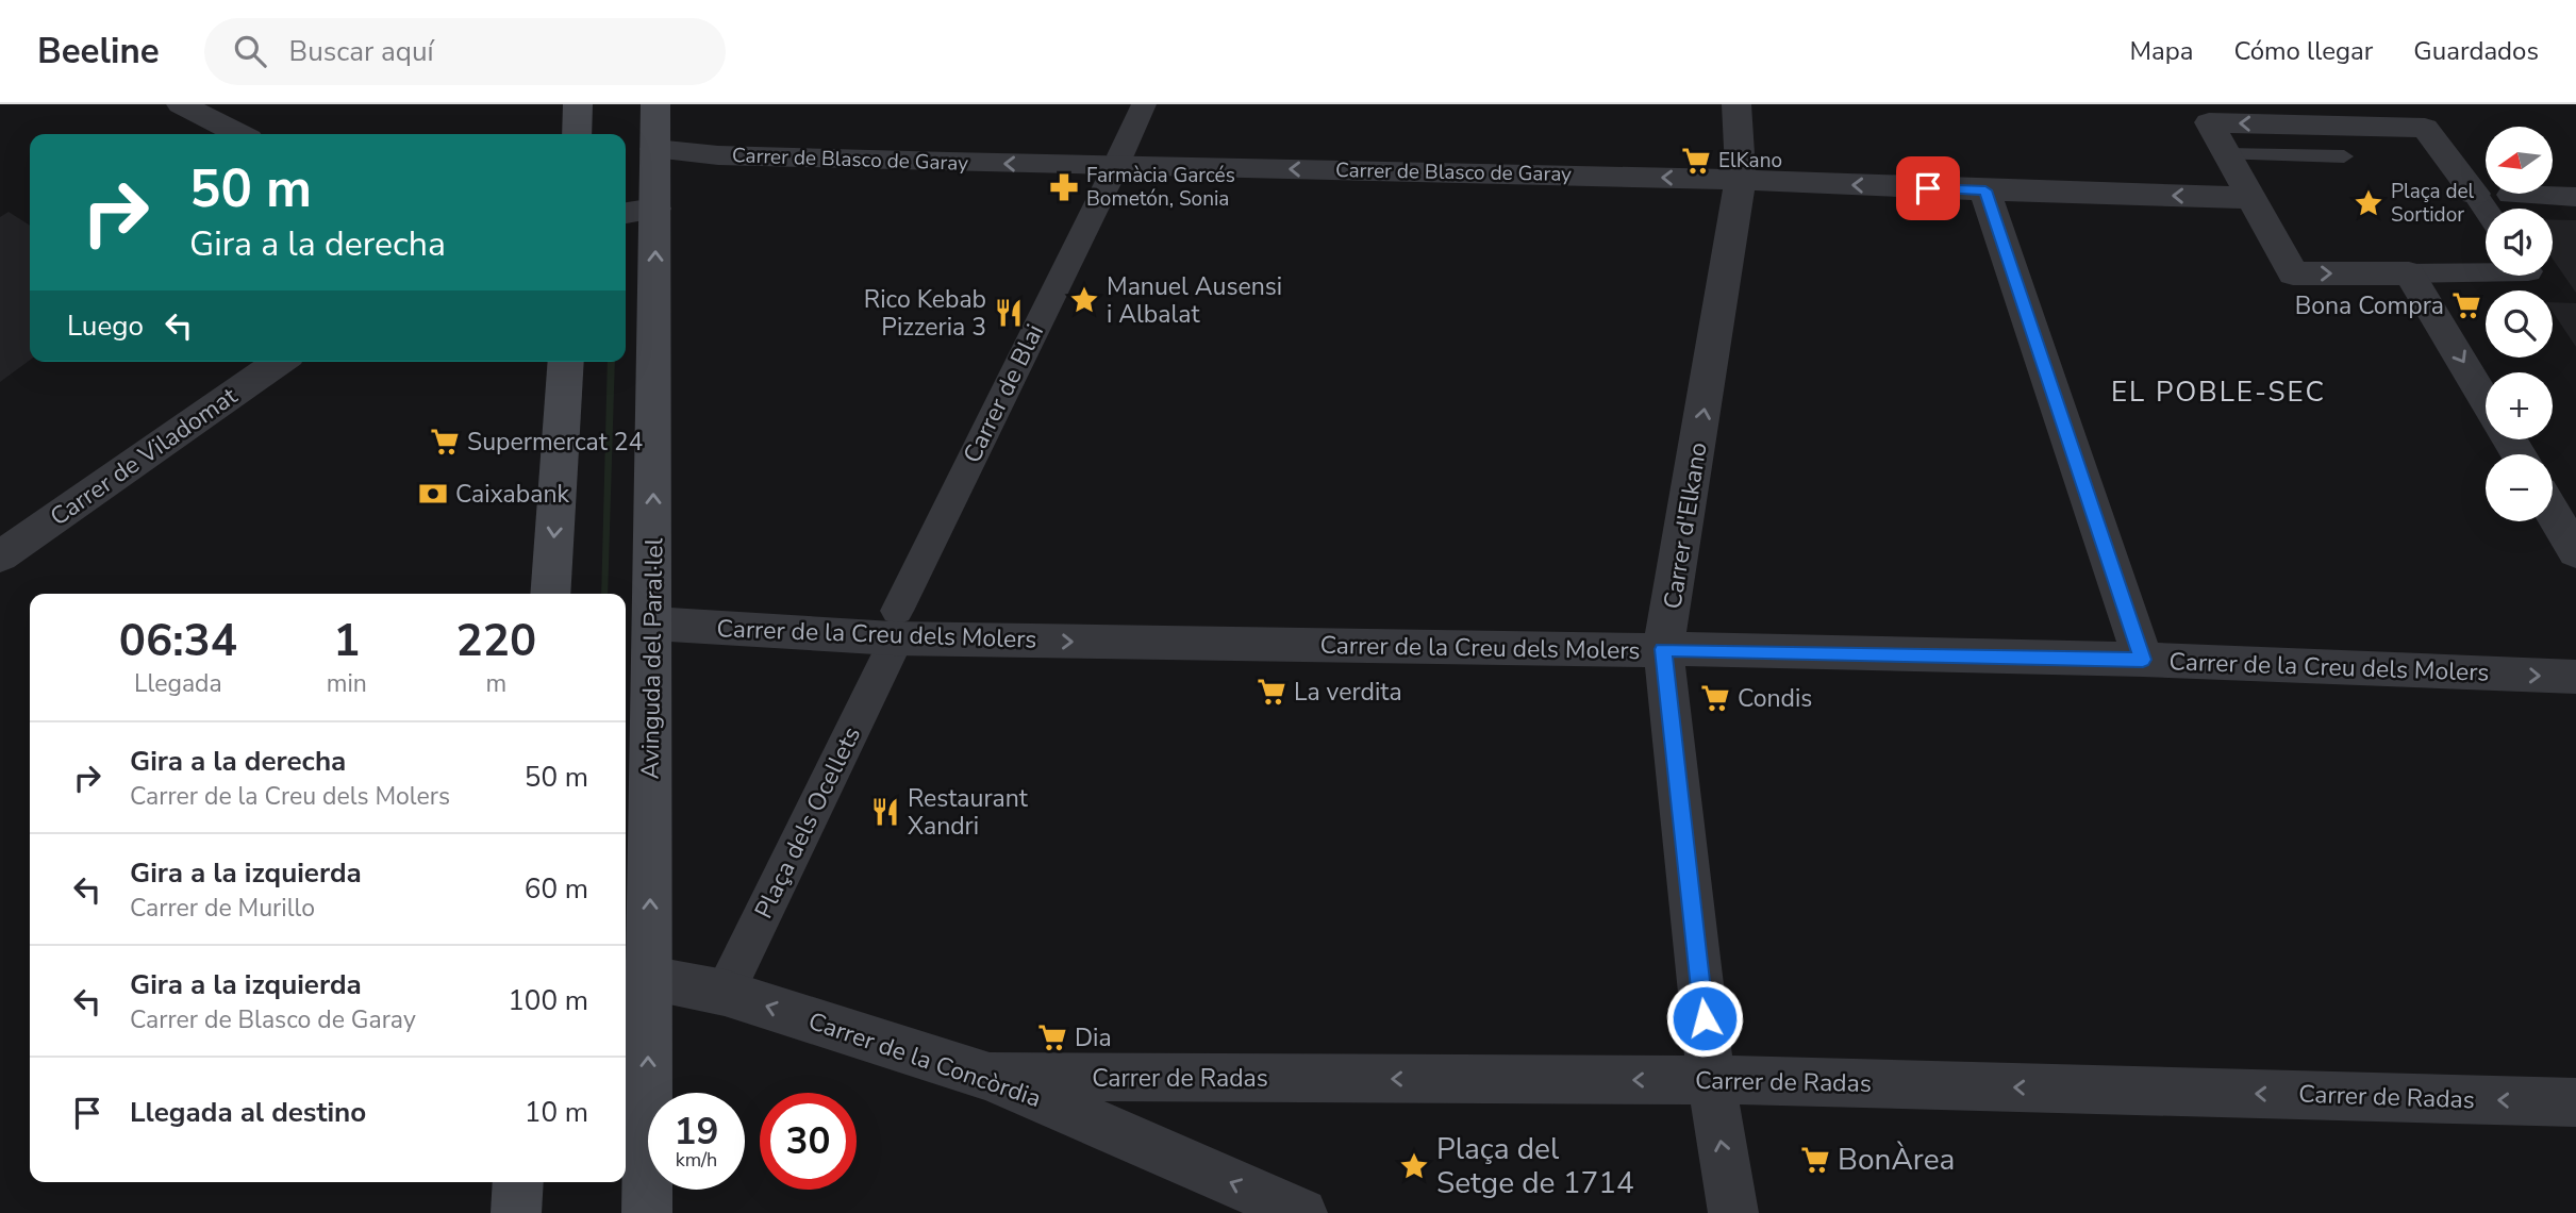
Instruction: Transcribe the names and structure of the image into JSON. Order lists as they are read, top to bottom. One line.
{"streets":{"main road":["Avinguda del Paral·lel"],"street":["Carrer de Blasco de Garay","Carrer de Blai","Carrer de Viladomat","Carrer d'Elkano","Carrer de la Creu dels Molers","Plaça dels Ocellets","Carrer de la Concòrdia","Carrer de Radas"]},"crossings":[["Carrer de Blasco de Garay","Carrer d'Elkano"],["Carrer de Blasco de Garay","Avinguda del Paral·lel"],["Carrer d'Elkano","Carrer de la Creu dels Molers"],["Carrer d'Elkano","Carrer de Radas"],["Carrer de la Creu dels Molers","Avinguda del Paral·lel"],["Avinguda del Paral·lel","Carrer de la Concòrdia"],["Plaça dels Ocellets","Carrer de la Concòrdia"],["Carrer de la Concòrdia","Carrer de Radas"]],"one_way":["Carrer de Blasco de Garay","Carrer de la Creu dels Molers","Avinguda del Paral·lel","Carrer de la Concòrdia","Carrer de Radas"],"districts":["EL POBLE-SEC"],"places":{"supermarket":["ElKano","Bona Compra","Supermercat 24","La verdita","Condis","Dia","BonÀrea"],"pharmacy":["Farmàcia Garcés Bometón, Sonia"],"place":["Plaça del Sortidor","Manuel Ausensi i Albalat","Plaça del Setge de 1714"],"restaurant":["Rico Kebab Pizzeria 3","Restaurant Xandri"],"bank":["Caixabank"]},"north":"left","page":{"header":"Beeline","search":"Buscar aquí","nav":["Mapa","Cómo llegar","Guardados"],"map_buttons":["+","−"],"turn":["50 m","Gira a la derecha"],"then":"Luego","eta":["06:34","Llegada","1","min","220","m"],"list":[{"name":"Gira a la derecha","note":"Carrer de la Creu dels Molers","value":"50 m"},{"name":"Gira a la izquierda","note":"Carrer de Murillo","value":"60 m"},{"name":"Gira a la izquierda","note":"Carrer de Blasco de Garay","value":"100 m"},{"name":"Llegada al destino","value":"10 m"}],"speed":"19 km/h","limit":"30"}}
